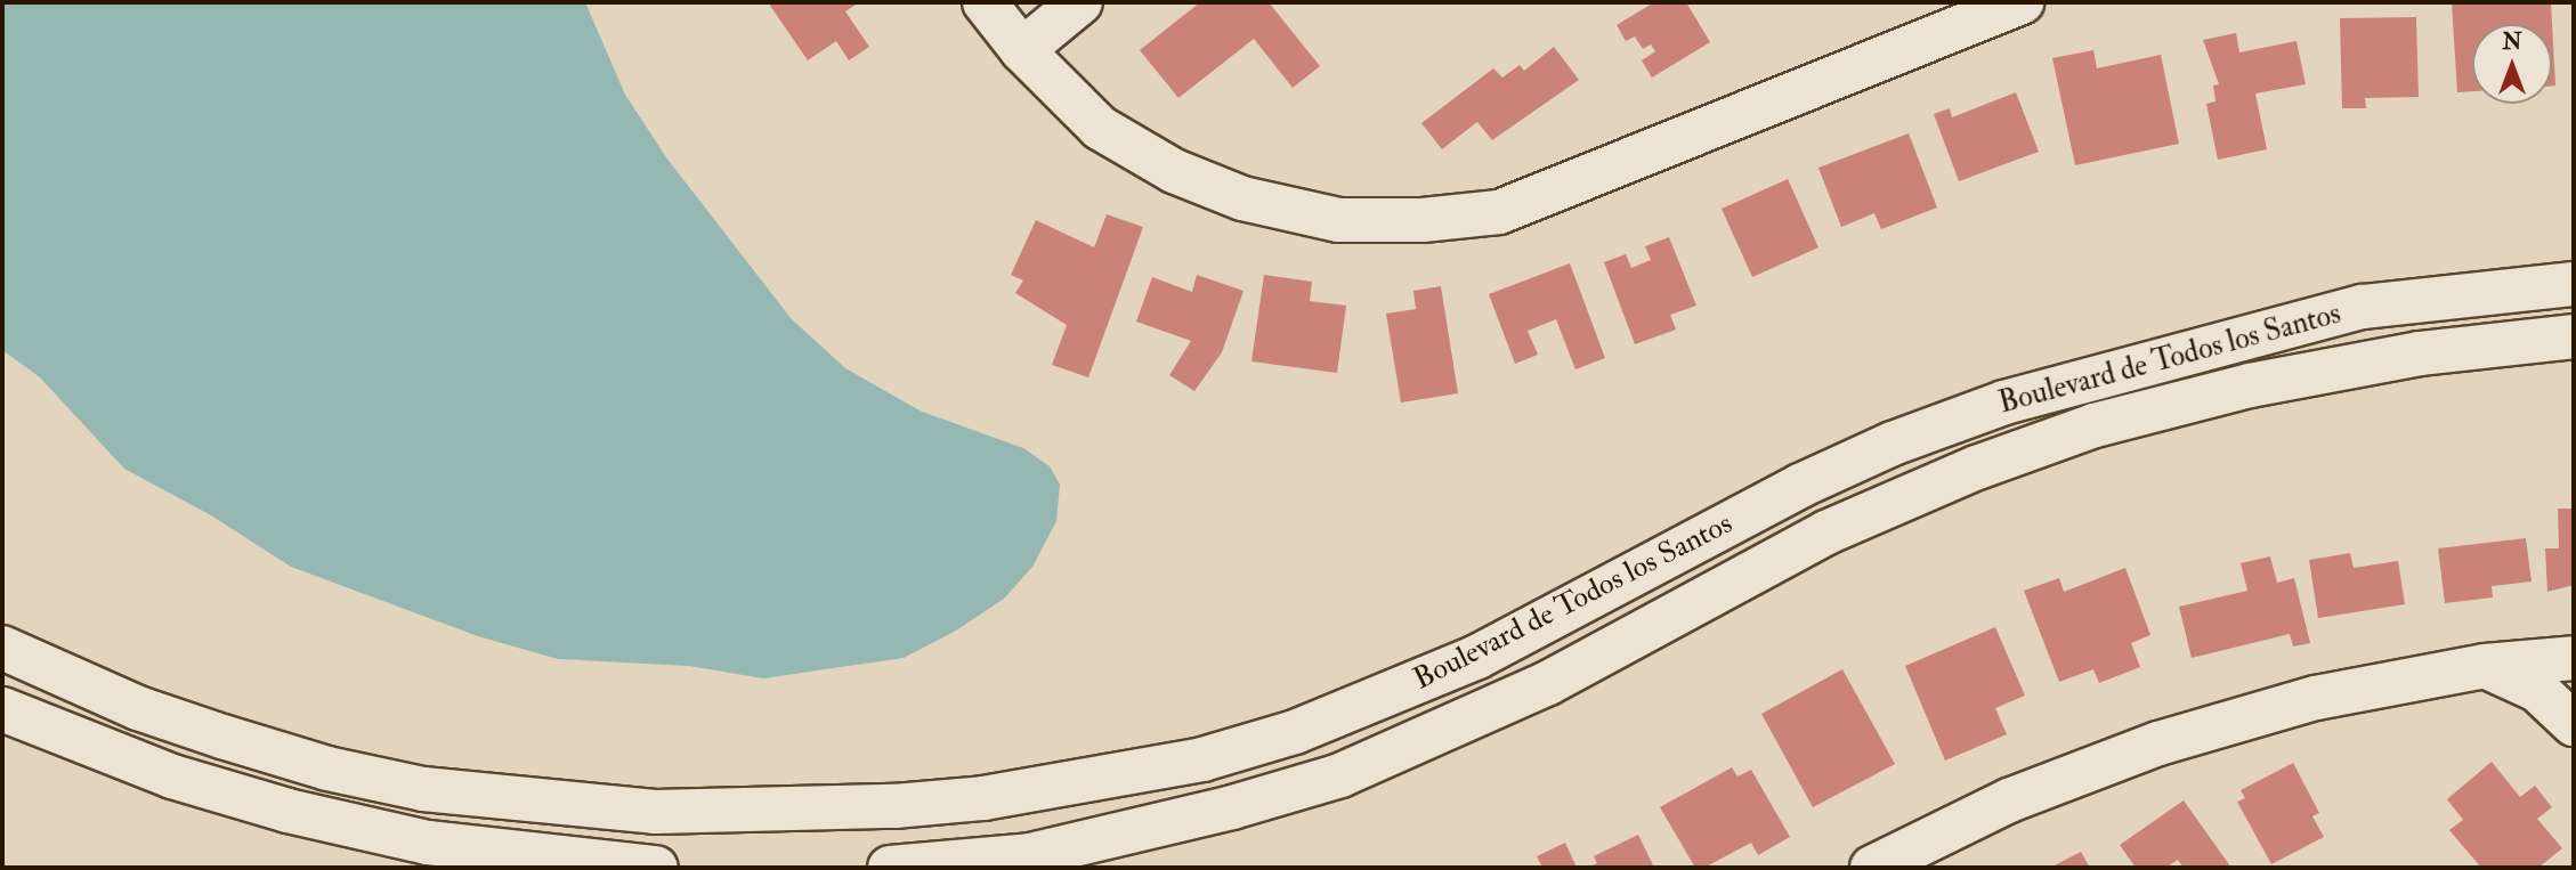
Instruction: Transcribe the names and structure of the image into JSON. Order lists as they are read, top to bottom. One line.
{"streets":{"street":["Boulevard de Todos los Santos"]},"north":"top"}
